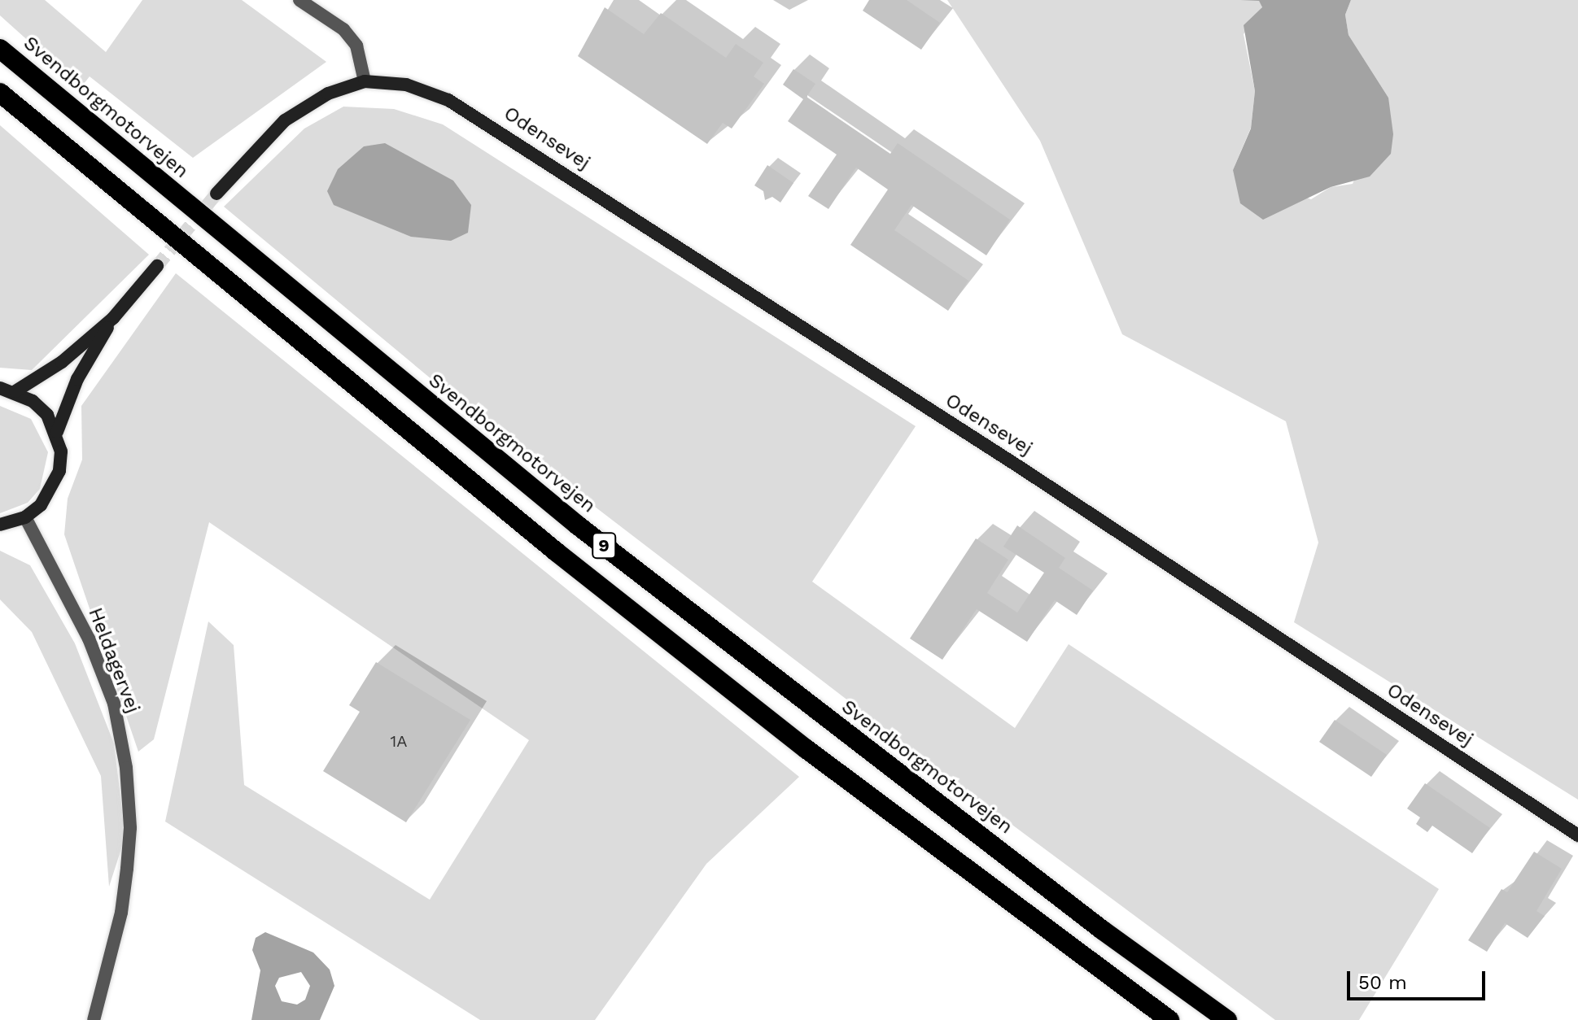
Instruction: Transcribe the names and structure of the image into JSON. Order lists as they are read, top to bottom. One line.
{"streets":{"highway":["Svendborgmotorvejen","9"],"main road":["Odensevej"],"street":["Heldagervej"]},"house_numbers":["1A"],"scale_bar":"50 m"}
